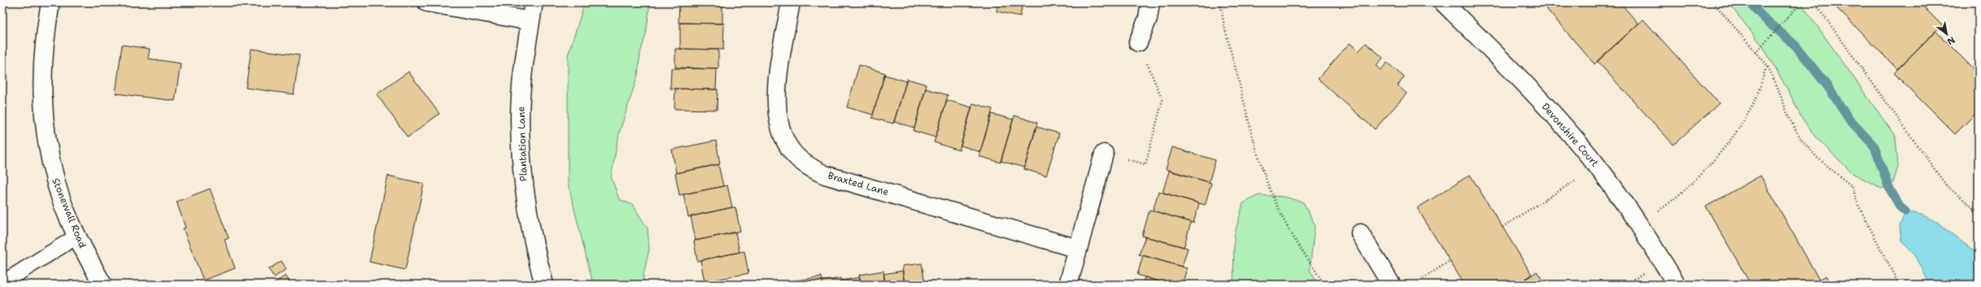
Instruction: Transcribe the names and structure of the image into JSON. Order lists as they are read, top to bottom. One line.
{"streets":{"street":["Devonshire Court","Plantation Lane","Braxted Lane","Stonewall Road"]},"north":"bottom right"}
